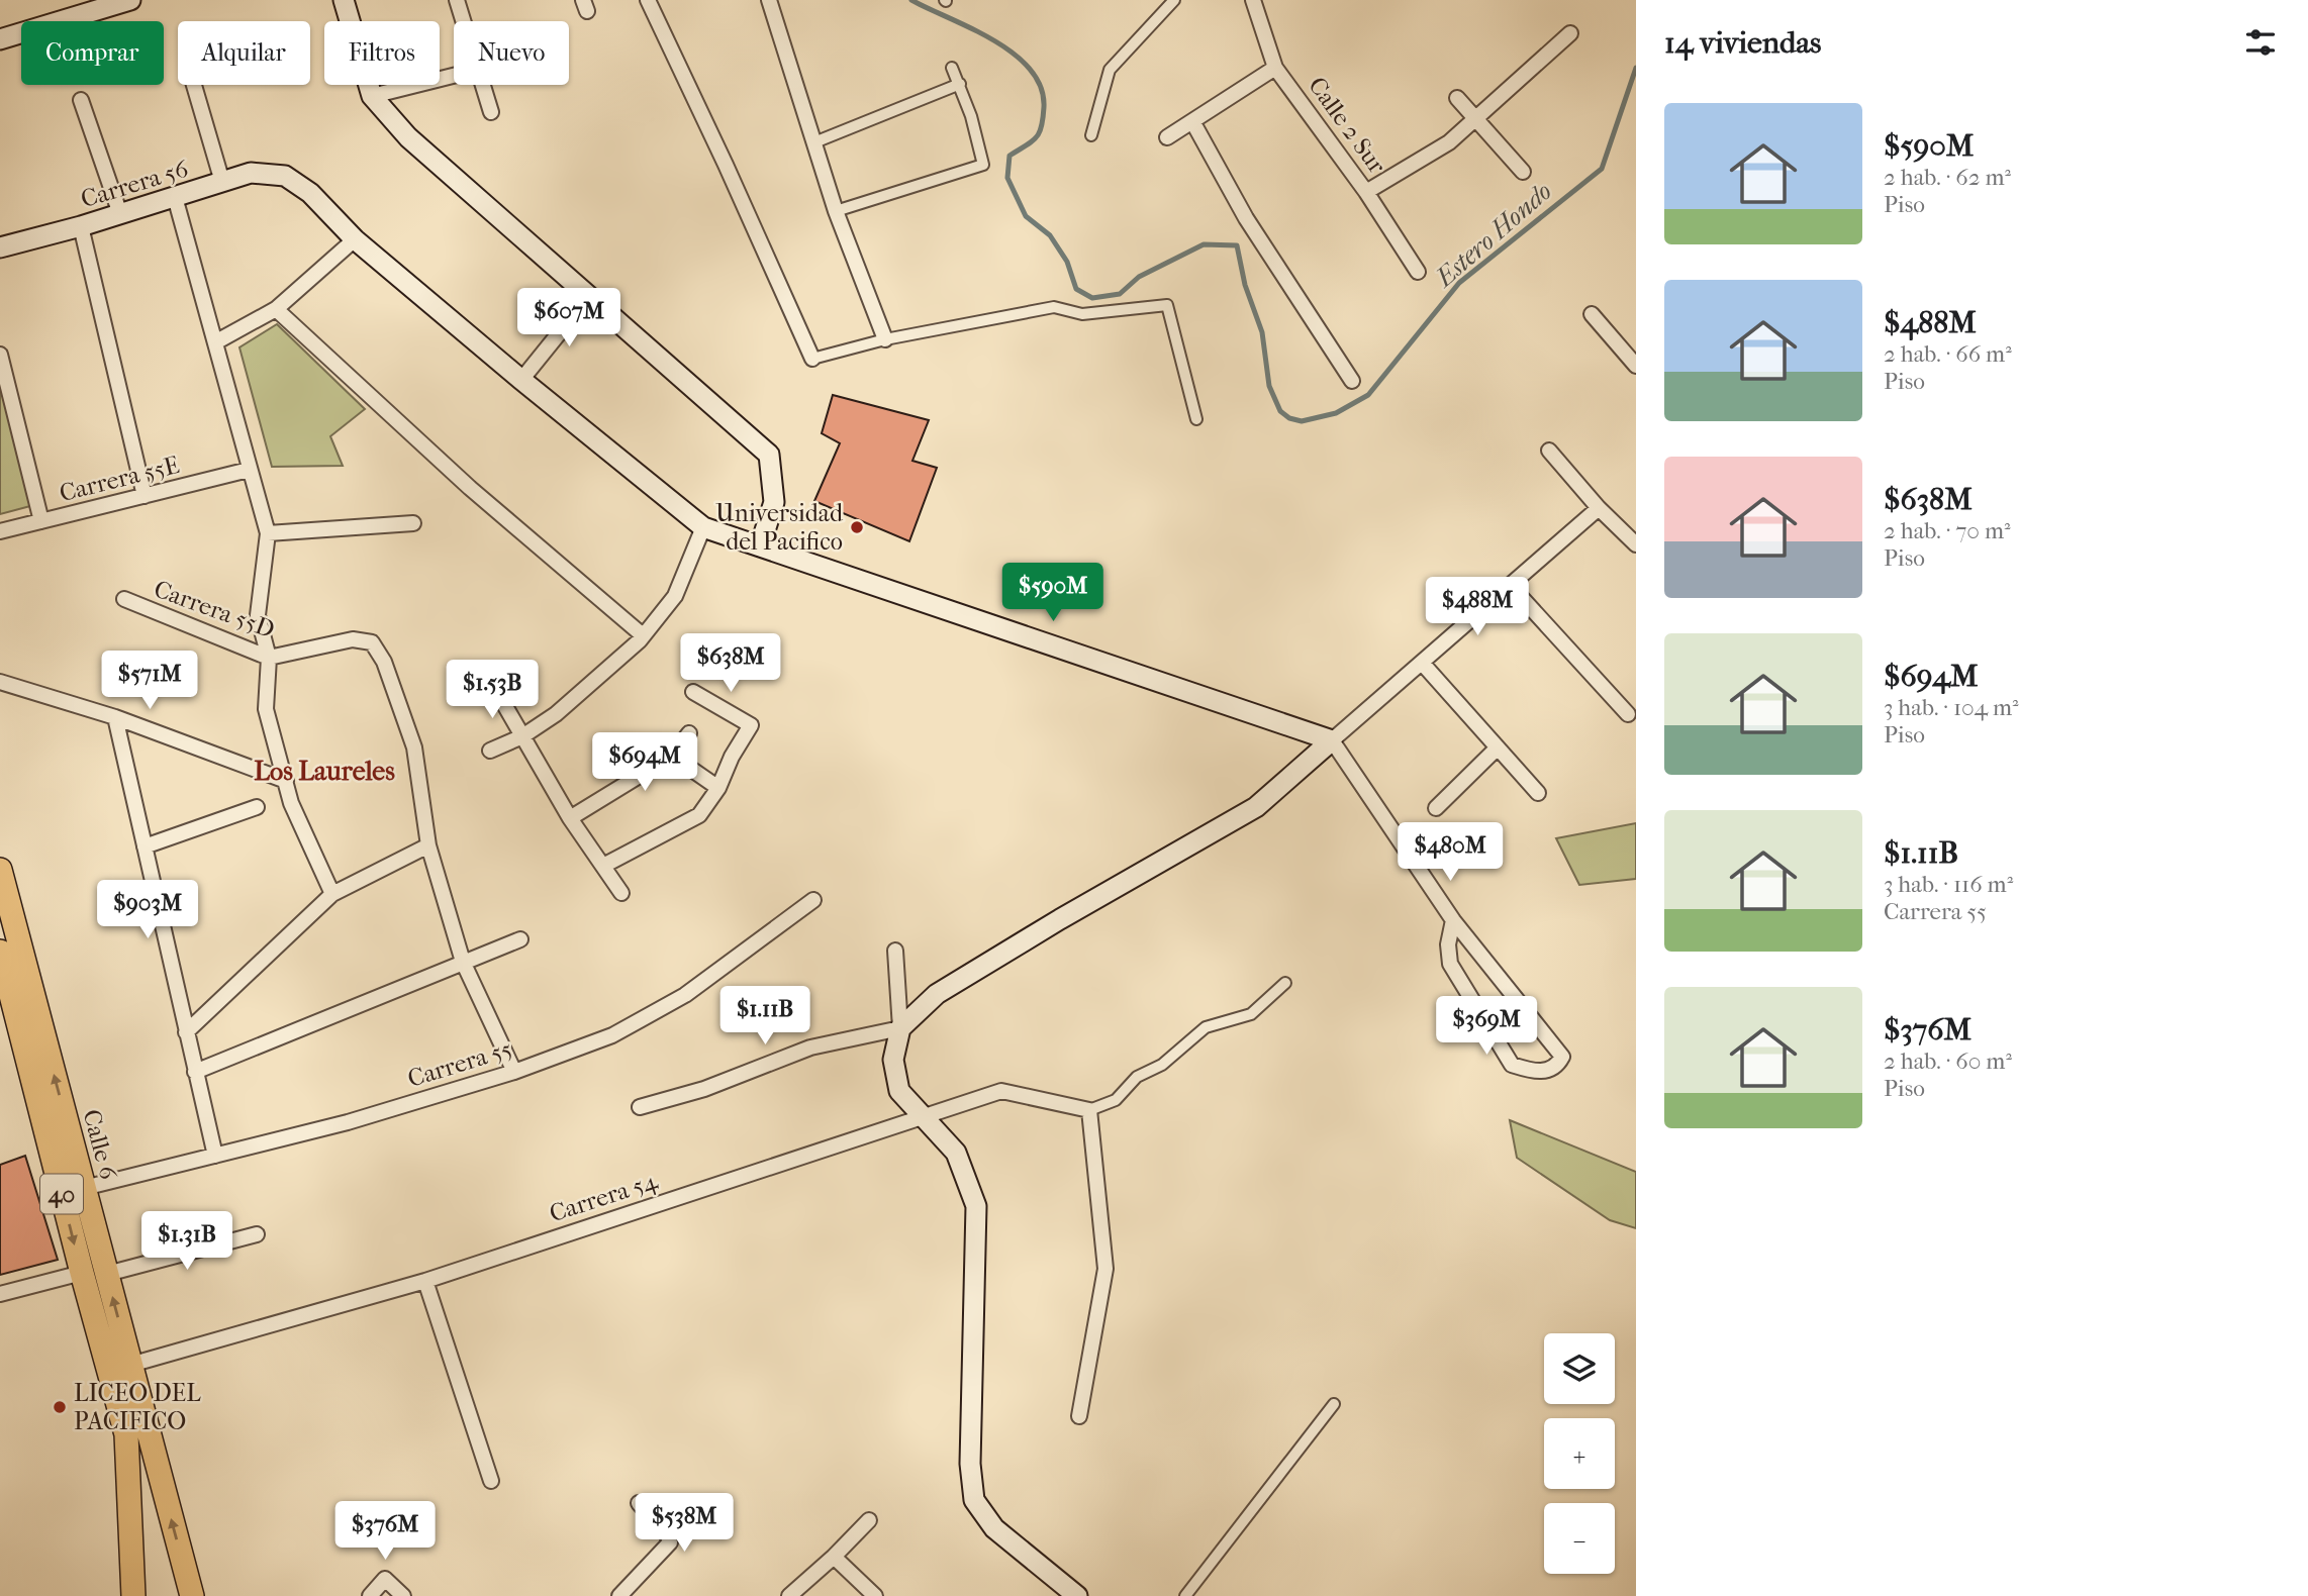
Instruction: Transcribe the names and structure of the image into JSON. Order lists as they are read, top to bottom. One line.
{"streets":{"highway":["Calle 6","40"],"main road":["Carrera 56"],"street":["Calle 2 Sur","Carrera 55E","Carrera 55D","Carrera 55","Carrera 54"]},"crossings":[["Carrera 55","Calle 6"],["Calle 6","Carrera 54"]],"districts":["Los Laureles"],"water":["Estero Hondo"],"places":["Universidad del Pacifico","LICEO DEL PACIFICO"],"page":{"heading":"14 viviendas","chip":["Comprar","Alquilar","Filtros","Nuevo"],"list":[{"name":"$590M","note":"2 hab. · 62 m² · Piso"},{"name":"$488M","note":"2 hab. · 66 m² · Piso"},{"name":"$638M","note":"2 hab. · 70 m² · Piso"},{"name":"$694M","note":"3 hab. · 104 m² · Piso"},{"name":"$1.11B","note":"3 hab. · 116 m² · Carrera 55"},{"name":"$376M","note":"2 hab. · 60 m² · Piso"}],"price":["$607M","$590M","$488M","$638M","$571M","$1.53B","$694M","$480M","$903M","$1.11B","$369M","$1.31B","$538M","$376M"],"map_buttons":["+","−"]}}
